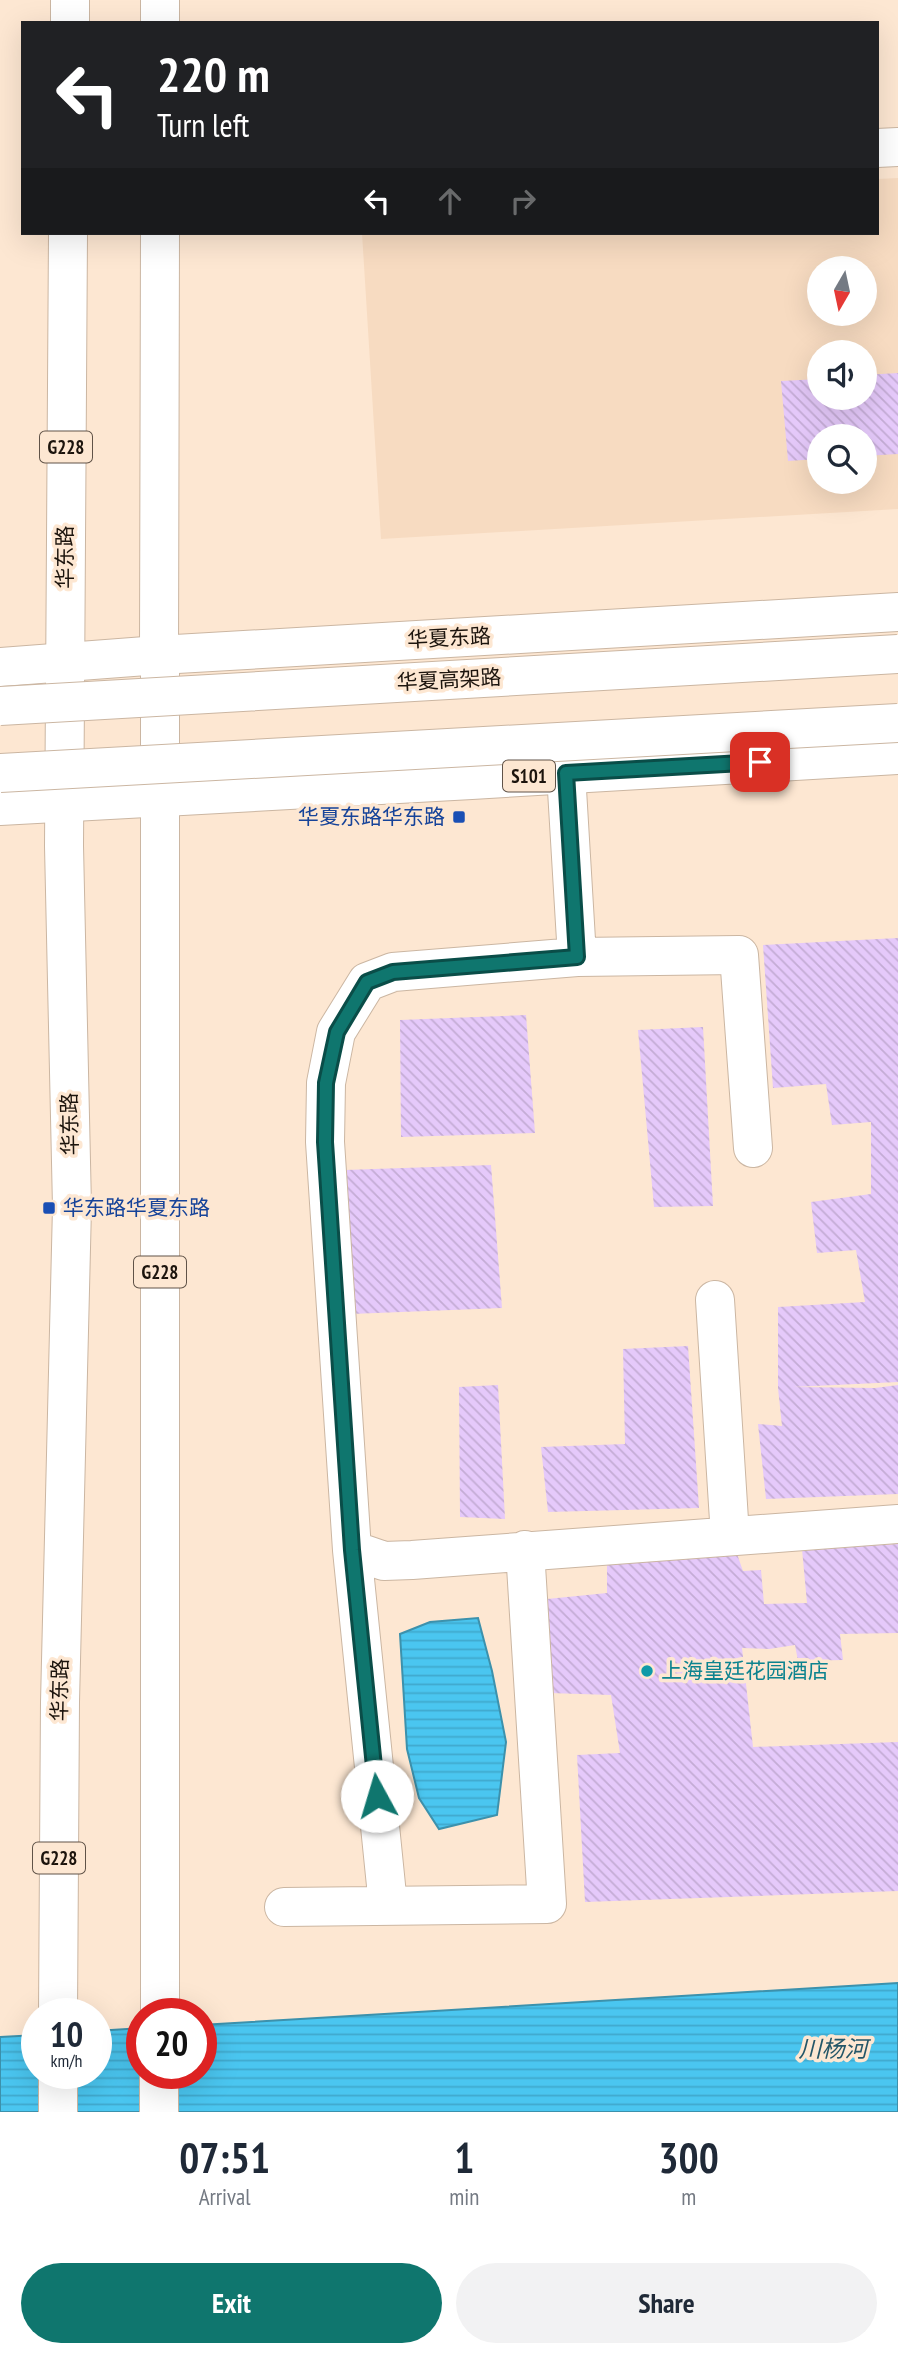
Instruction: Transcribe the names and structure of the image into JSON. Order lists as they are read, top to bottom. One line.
{"streets":{"main road":["G228","华东路","华夏东路","华夏高架路","S101"]},"crossings":[["G228","华夏东路"],["G228","S101"],["华东路","华夏东路"],["华东路","S101"]],"water":["川杨河"],"places":{"transit":["华夏东路华东路","华东路华夏东路"],"other":["上海皇廷花园酒店"]},"north":"bottom","page":{"turn":["220 m","Turn left"],"speed":"10 km/h","limit":"20","eta":["07:51","Arrival","1","min","300","m"],"buttons":["Exit","Share"]}}
